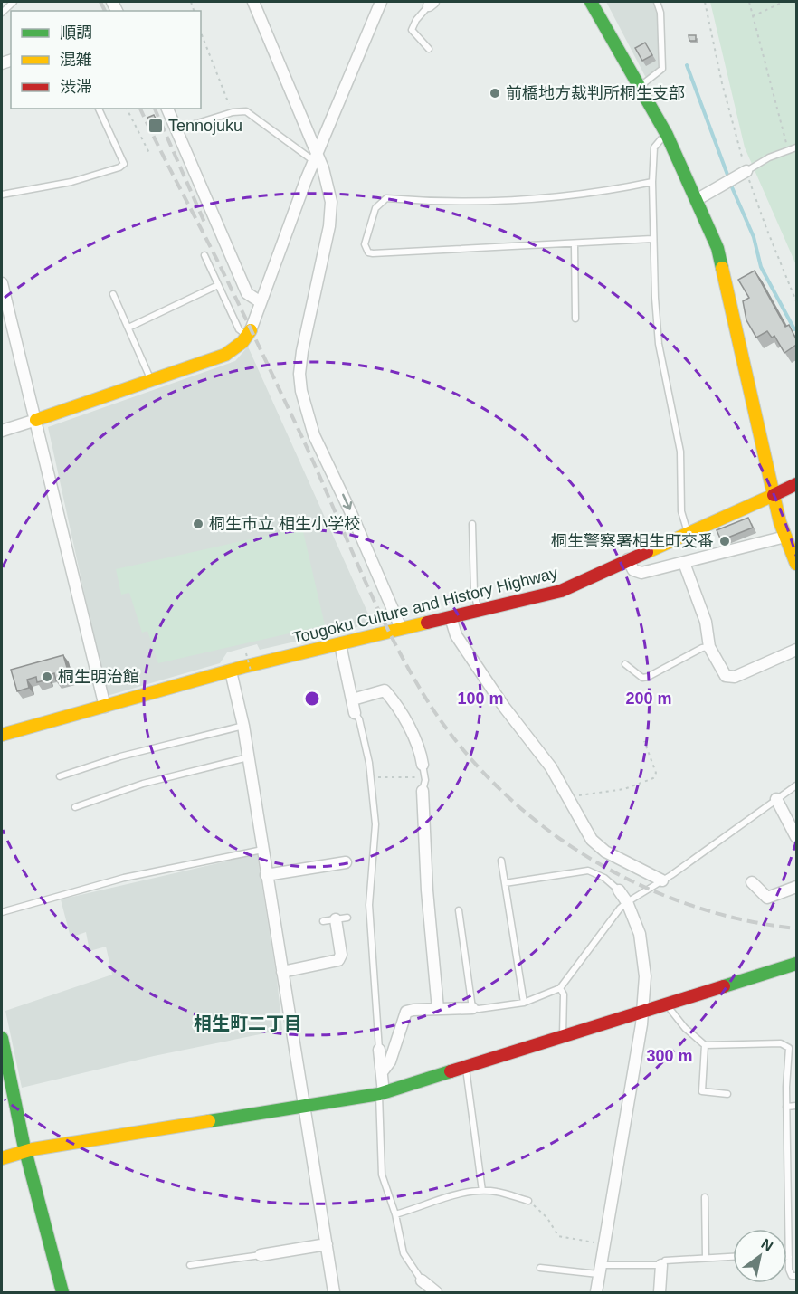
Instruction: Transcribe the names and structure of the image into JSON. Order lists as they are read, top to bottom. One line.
{"streets":{"main road":["Tougoku Culture and History Highway"]},"districts":["相生町二丁目"],"places":{"other":["前橋地方裁判所桐生支部","桐生市立 相生小学校","桐生警察署相生町交番","桐生明治館"],"transit":["Tennojuku"]},"legend":["順調","混雑","渋滞"],"north":"top right","rings":["100 m","200 m","300 m"]}
